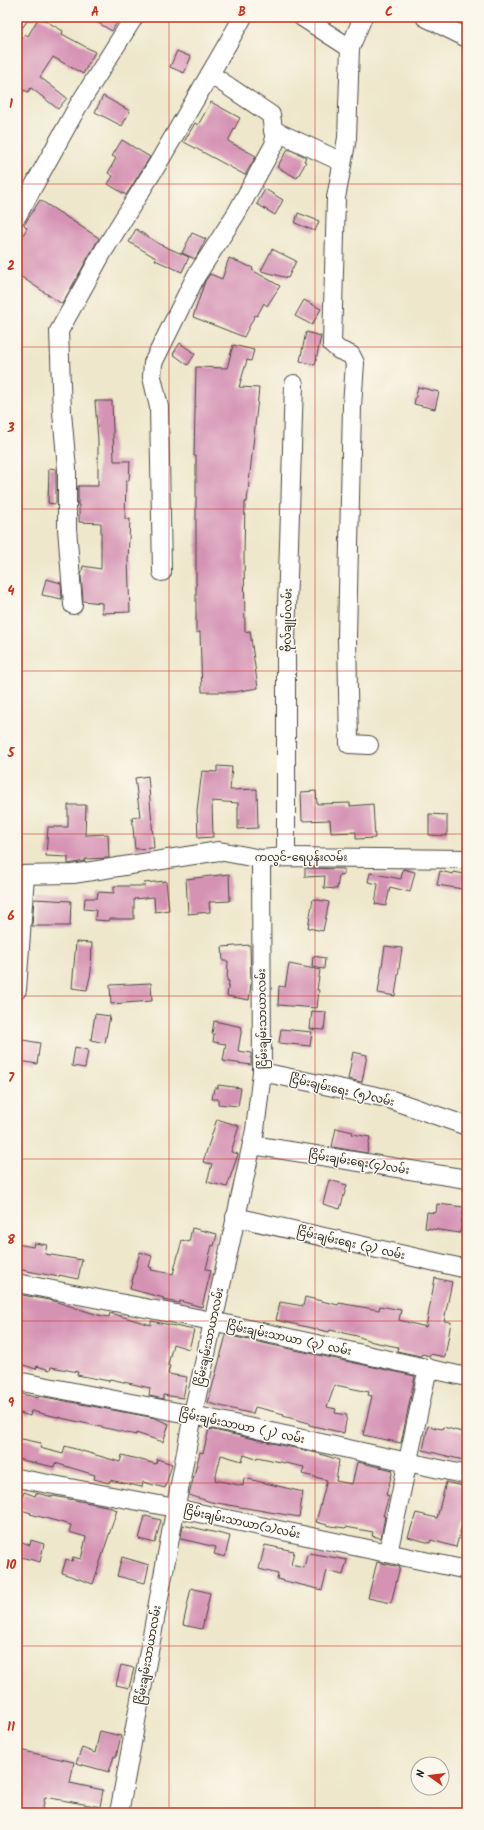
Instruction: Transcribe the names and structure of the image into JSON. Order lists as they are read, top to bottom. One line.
{"streets":{"street":["ဗိုလ်ချုပ်လမ်း","ကလွင်-ရေပုန်းလမ်း","ငြိမ်းချမ်းသာယာလမ်း","ငြိမ်းချမ်းရေး (၅)လမ်း","ငြိမ်းချမ်းရေး(၄)လမ်း","ငြိမ်းချမ်းရေး (၃) လမ်း","ငြိမ်းချမ်းသာယာ (၃) လမ်း","ငြိမ်းချမ်းသာယာ (၂) လမ်း","ငြိမ်းချမ်းသာယာ(၁)လမ်း"]},"crossings":[["ဗိုလ်ချုပ်လမ်း","ကလွင်-ရေပုန်းလမ်း"],["ကလွင်-ရေပုန်းလမ်း","ငြိမ်းချမ်းသာယာလမ်း"],["ငြိမ်းချမ်းသာယာလမ်း","ငြိမ်းချမ်းရေး (၅)လမ်း"],["ငြိမ်းချမ်းသာယာလမ်း","ငြိမ်းချမ်းရေး(၄)လမ်း"],["ငြိမ်းချမ်းသာယာလမ်း","ငြိမ်းချမ်းရေး (၃) လမ်း"],["ငြိမ်းချမ်းသာယာလမ်း","ငြိမ်းချမ်းသာယာ (၃) လမ်း"],["ငြိမ်းချမ်းသာယာလမ်း","ငြိမ်းချမ်းသာယာ (၂) လမ်း"],["ငြိမ်းချမ်းသာယာလမ်း","ငြိမ်းချမ်းသာယာ(၁)လမ်း"]],"north":"left","grid":{"columns":["A","B","C"],"rows":["1","2","3","4","5","6","7","8","9","10","11"]}}
